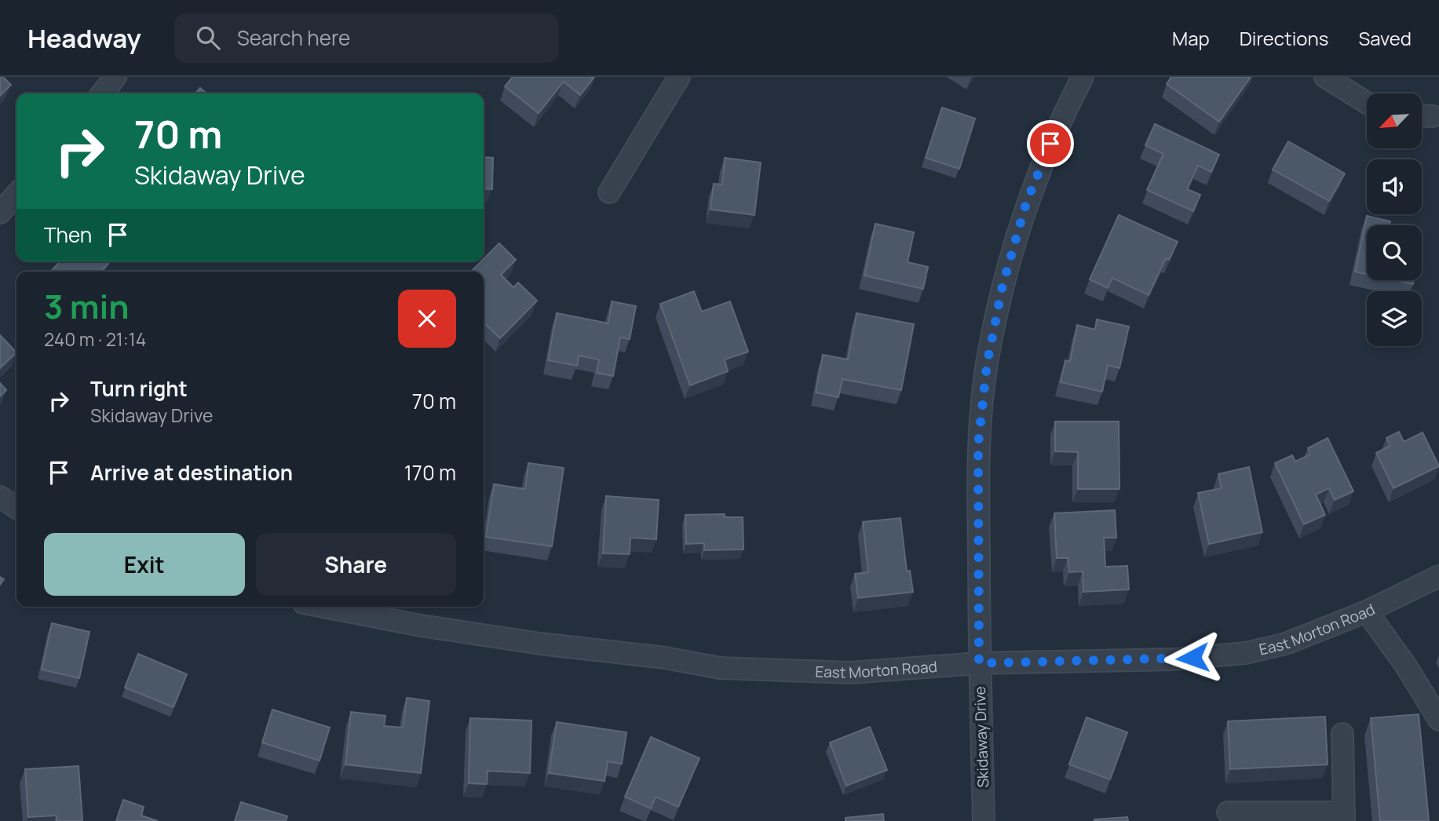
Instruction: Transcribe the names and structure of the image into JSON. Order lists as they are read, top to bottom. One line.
{"streets":{"street":["East Morton Road","Skidaway Drive"]},"crossings":[["East Morton Road","Skidaway Drive"]],"north":"bottom left","page":{"header":"Headway","search":"Search here","nav":["Map","Directions","Saved"],"turn":["70 m","Skidaway Drive"],"then":"Then","heading":["3 min","240 m · 21:14"],"list":[{"name":"Turn right","note":"Skidaway Drive","value":"70 m"},{"name":"Arrive at destination","value":"170 m"}],"buttons":["Exit","Share"]}}
